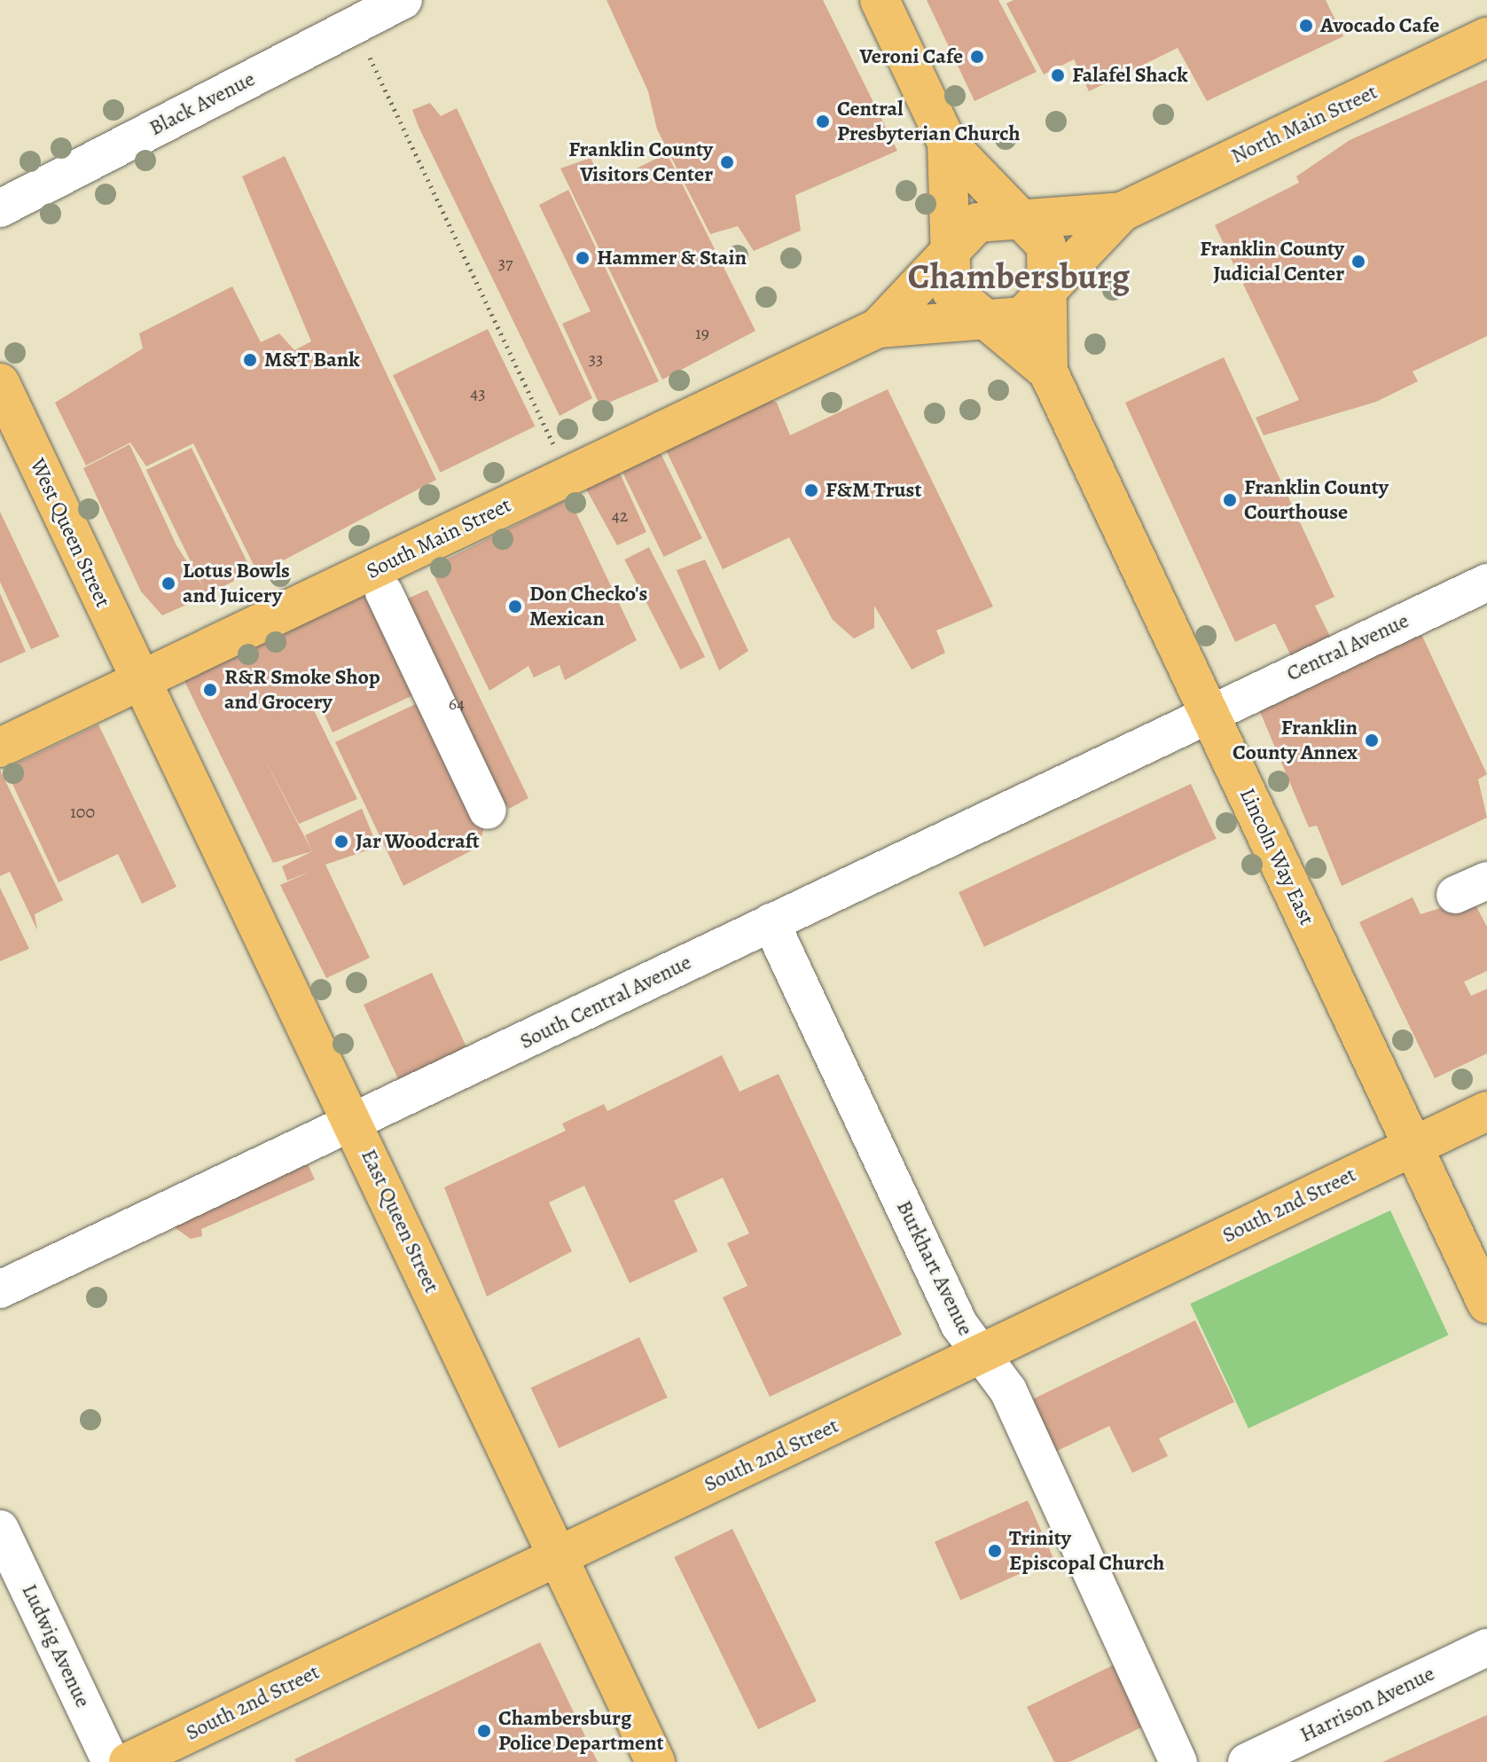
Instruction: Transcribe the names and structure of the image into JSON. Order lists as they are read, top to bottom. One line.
{"streets":{"main road":["North Main Street","West Queen Street","South Main Street","Lincoln Way East","South 2nd Street","East Queen Street"],"lane":["Black Avenue","Central Avenue","South Central Avenue","Burkhart Avenue","Ludwig Avenue","Harrison Avenue"]},"crossings":[["North Main Street","South Main Street"],["North Main Street","Lincoln Way East"],["West Queen Street","South Main Street"],["West Queen Street","East Queen Street"],["South Main Street","Lincoln Way East"],["South Main Street","East Queen Street"],["Central Avenue","Lincoln Way East"],["Central Avenue","South Central Avenue"],["Lincoln Way East","South Central Avenue"],["Lincoln Way East","South 2nd Street"],["South Central Avenue","East Queen Street"],["South Central Avenue","Burkhart Avenue"],["South 2nd Street","East Queen Street"],["South 2nd Street","Burkhart Avenue"]],"districts":["Chambersburg"],"places":["Avocado Cafe","Veroni Cafe","Falafel Shack","Central Presbyterian Church","Franklin County Visitors Center","Hammer & Stain","Franklin County Judicial Center","M&T Bank","F&M Trust","Franklin County Courthouse","Lotus Bowls and Juicery","Don Checko's Mexican","R&R Smoke Shop and Grocery","Franklin County Annex","Jar Woodcraft","Trinity Episcopal Church","Chambersburg Police Department"],"house_numbers":["37","19","33","43","42","64","100"]}
